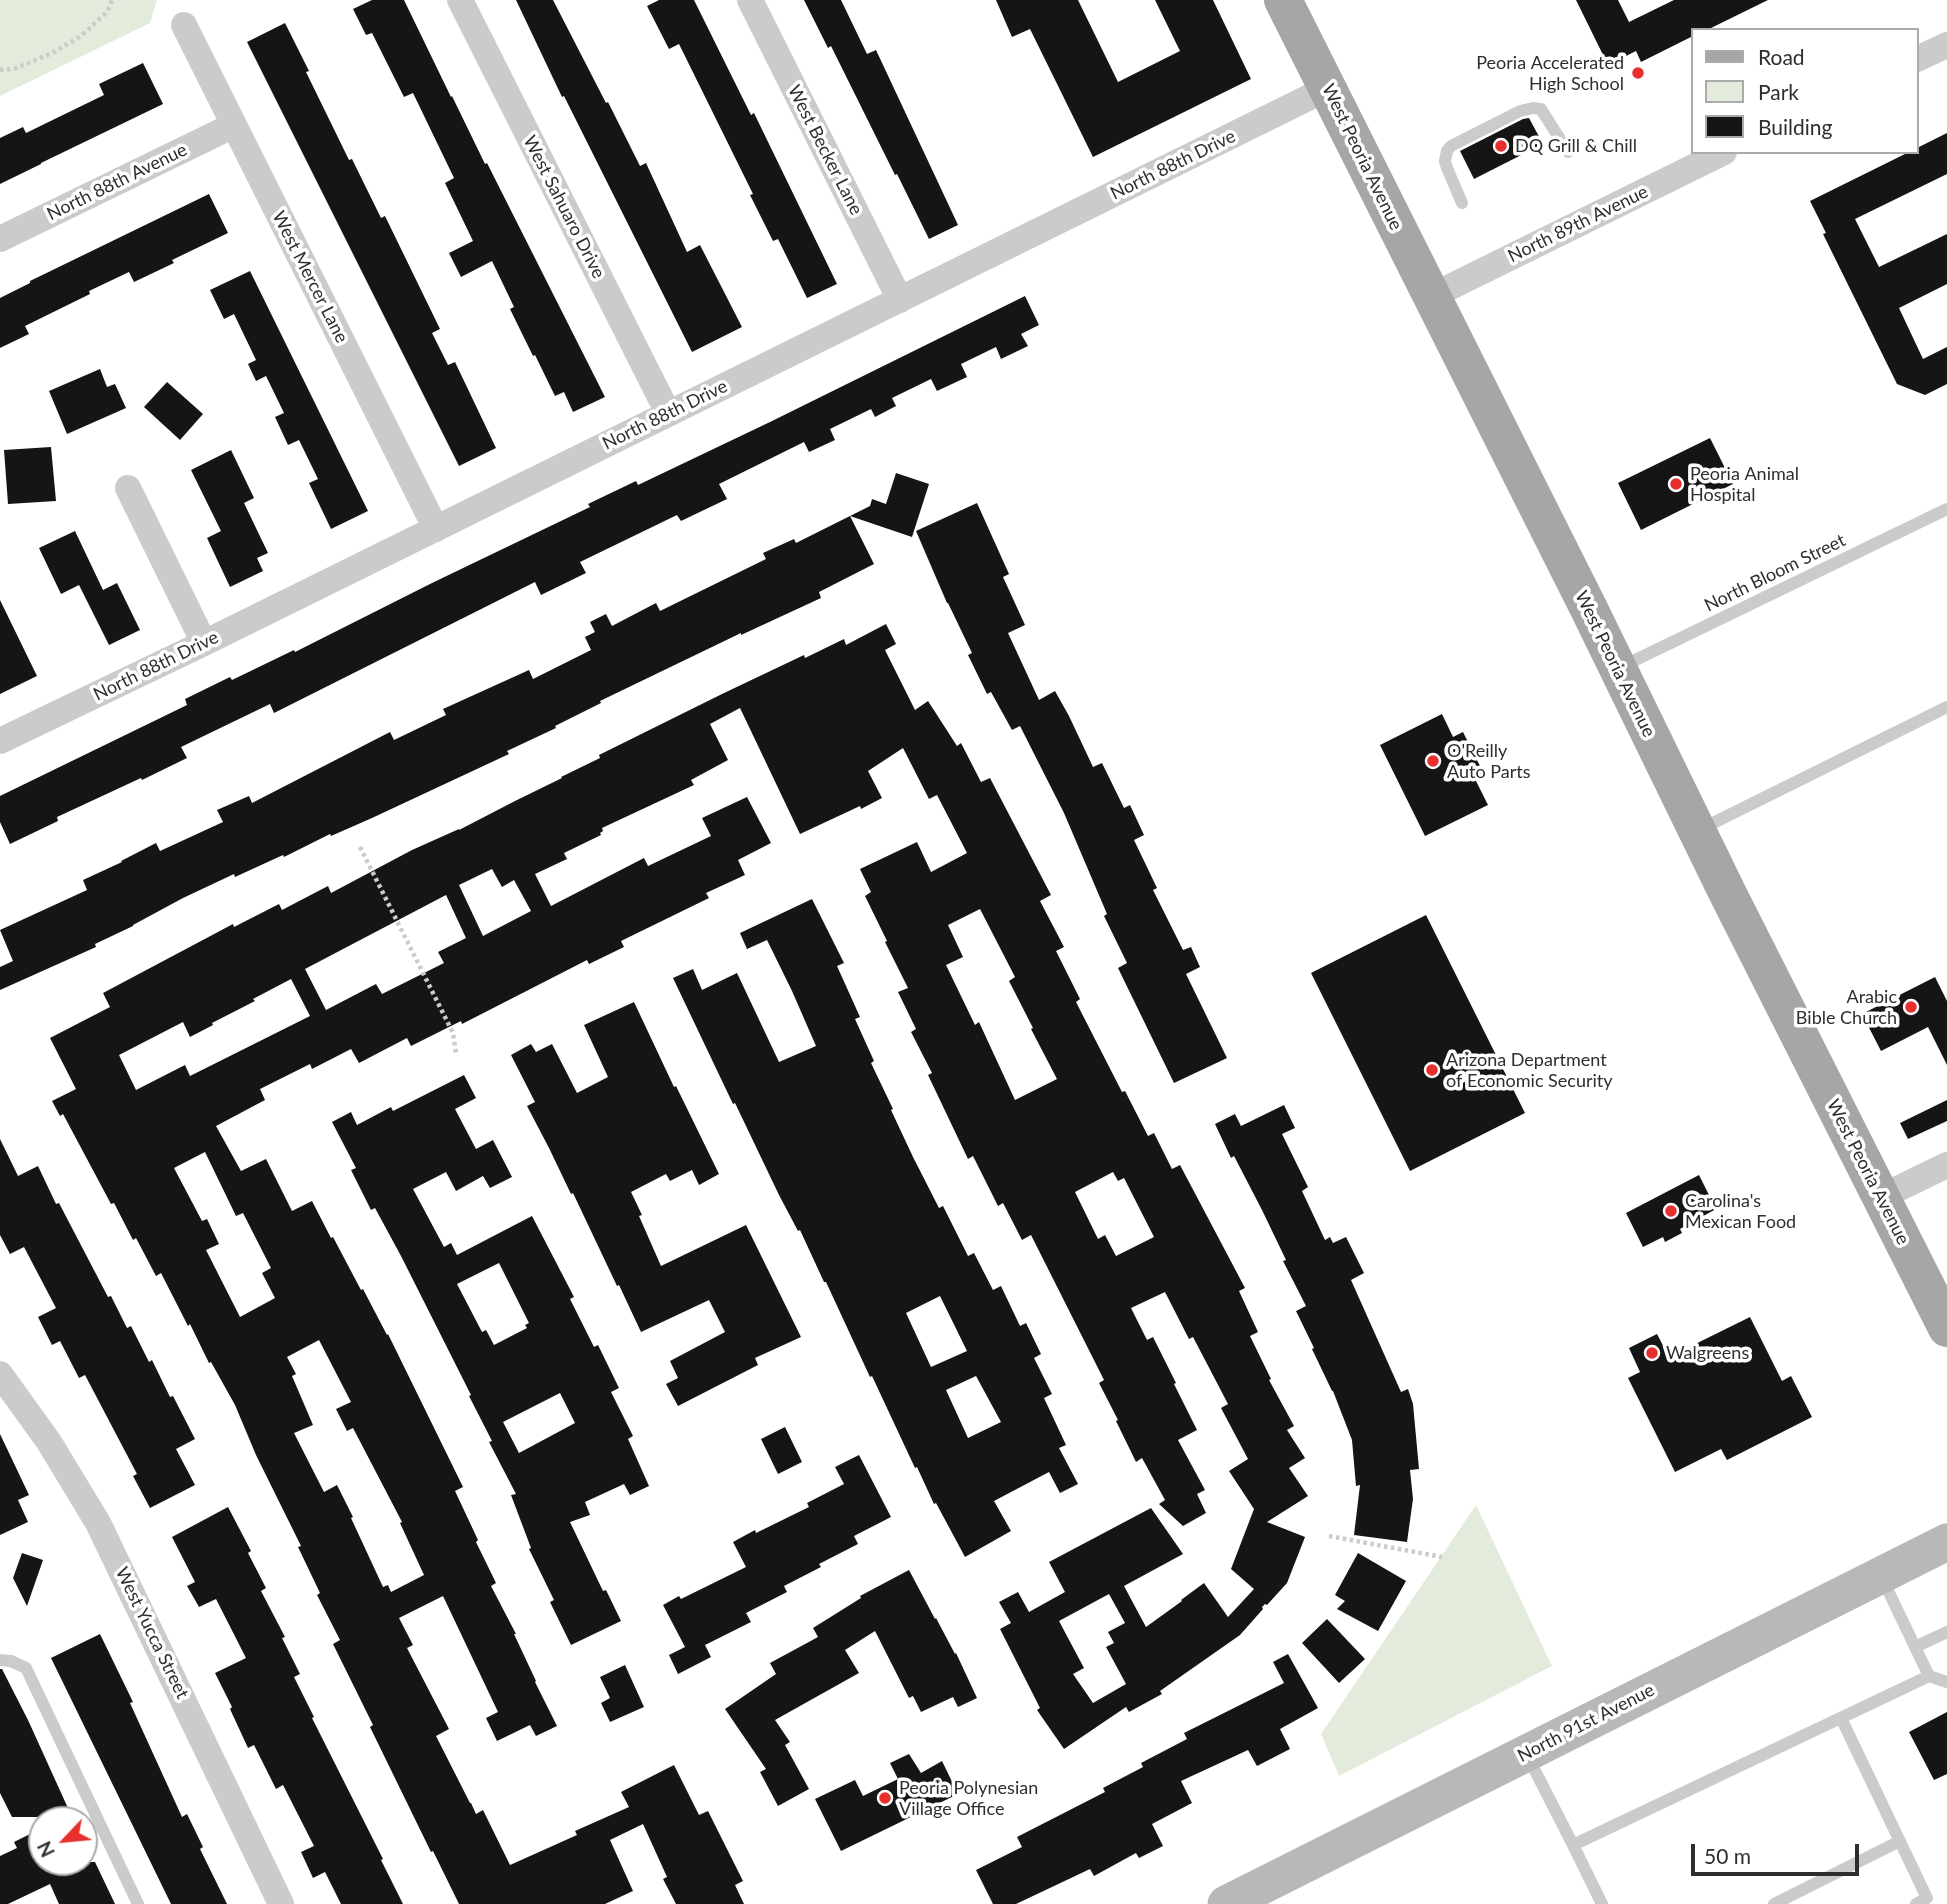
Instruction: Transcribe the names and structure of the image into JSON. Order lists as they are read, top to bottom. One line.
{"streets":{"main road":["West Peoria Avenue","North 91st Avenue"],"street":["West Becker Lane","North 88th Drive","North 88th Avenue","West Sahuaro Drive","North 89th Avenue","West Mercer Lane","West Yucca Street"],"lane":["North Bloom Street"]},"crossings":[["West Becker Lane","North 88th Drive"],["West Peoria Avenue","North 88th Drive"],["West Peoria Avenue","North 89th Avenue"],["West Peoria Avenue","North Bloom Street"],["North 88th Drive","West Sahuaro Drive"],["North 88th Drive","West Mercer Lane"],["North 88th Avenue","West Mercer Lane"]],"places":["Peoria Accelerated High School","DQ Grill & Chill","Peoria Animal Hospital","O'Reilly Auto Parts","Arabic Bible Church","Arizona Department of Economic Security","Carolina's Mexican Food","Walgreens","Peoria Polynesian Village Office"],"legend":["Road","Park","Building"],"scale_bar":"50 m","north":"bottom left"}
